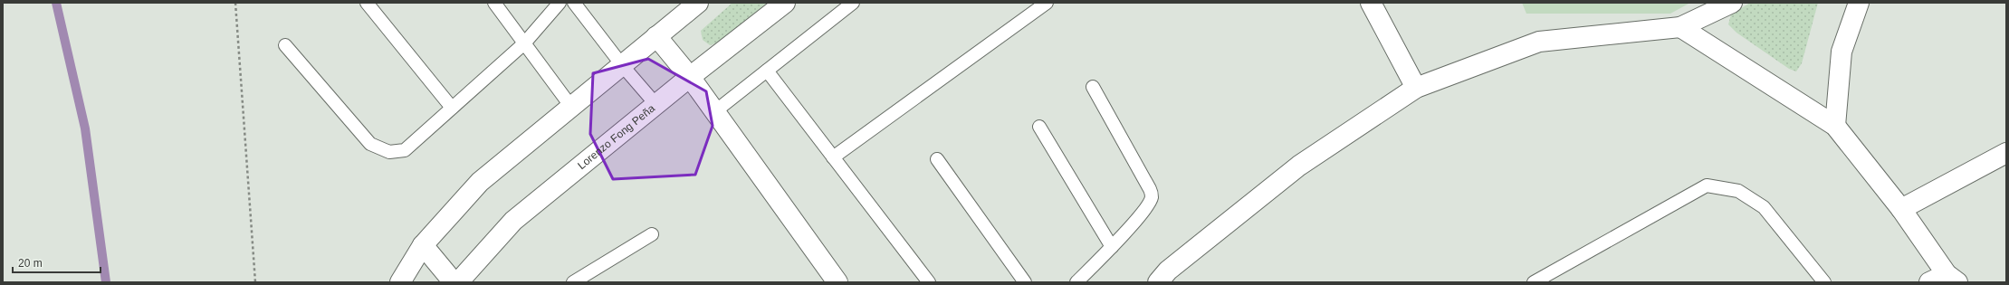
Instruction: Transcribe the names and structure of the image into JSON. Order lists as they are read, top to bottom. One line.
{"streets":{"street":["Lorenzo Fong Peña"]},"scale_bar":"20 m"}
